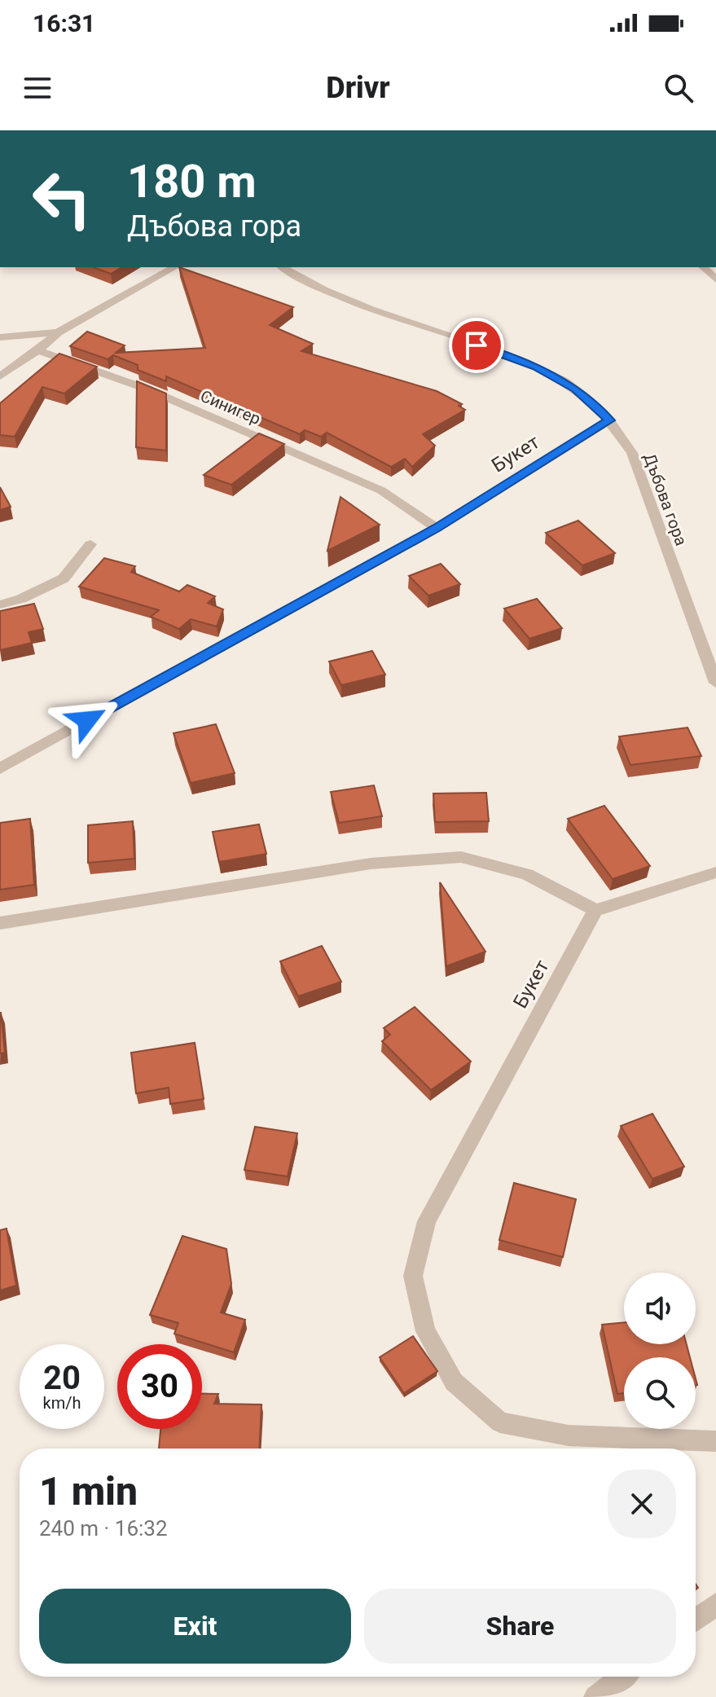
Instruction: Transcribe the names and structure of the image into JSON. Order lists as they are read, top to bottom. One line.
{"streets":{"street":["Синигер","Букет","Дъбова гора"]},"crossings":[["Синигер","Букет"],["Букет","Дъбова гора"]],"page":{"status":"16:31","header":"Drivr","turn":["180 m","Дъбова гора"],"speed":"20 km/h","limit":"30","heading":["1 min","240 m · 16:32"],"buttons":["Exit","Share"]}}
